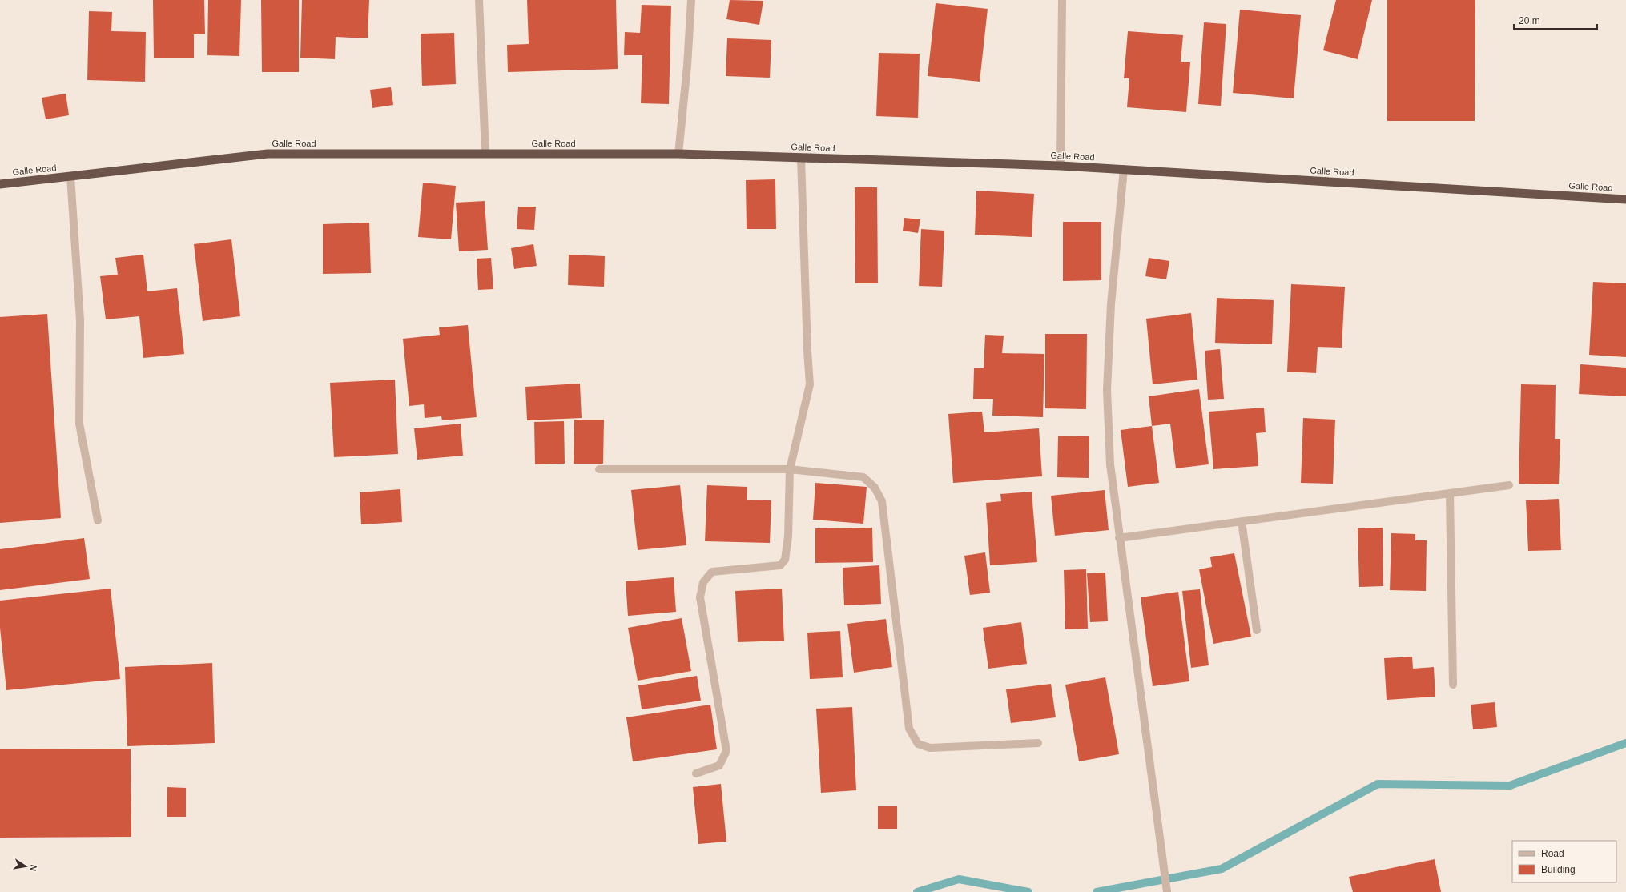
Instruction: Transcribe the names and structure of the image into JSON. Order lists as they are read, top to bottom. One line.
{"streets":{"highway":["Galle Road"]},"legend":["Road","Building"],"scale_bar":"20 m","north":"right"}
